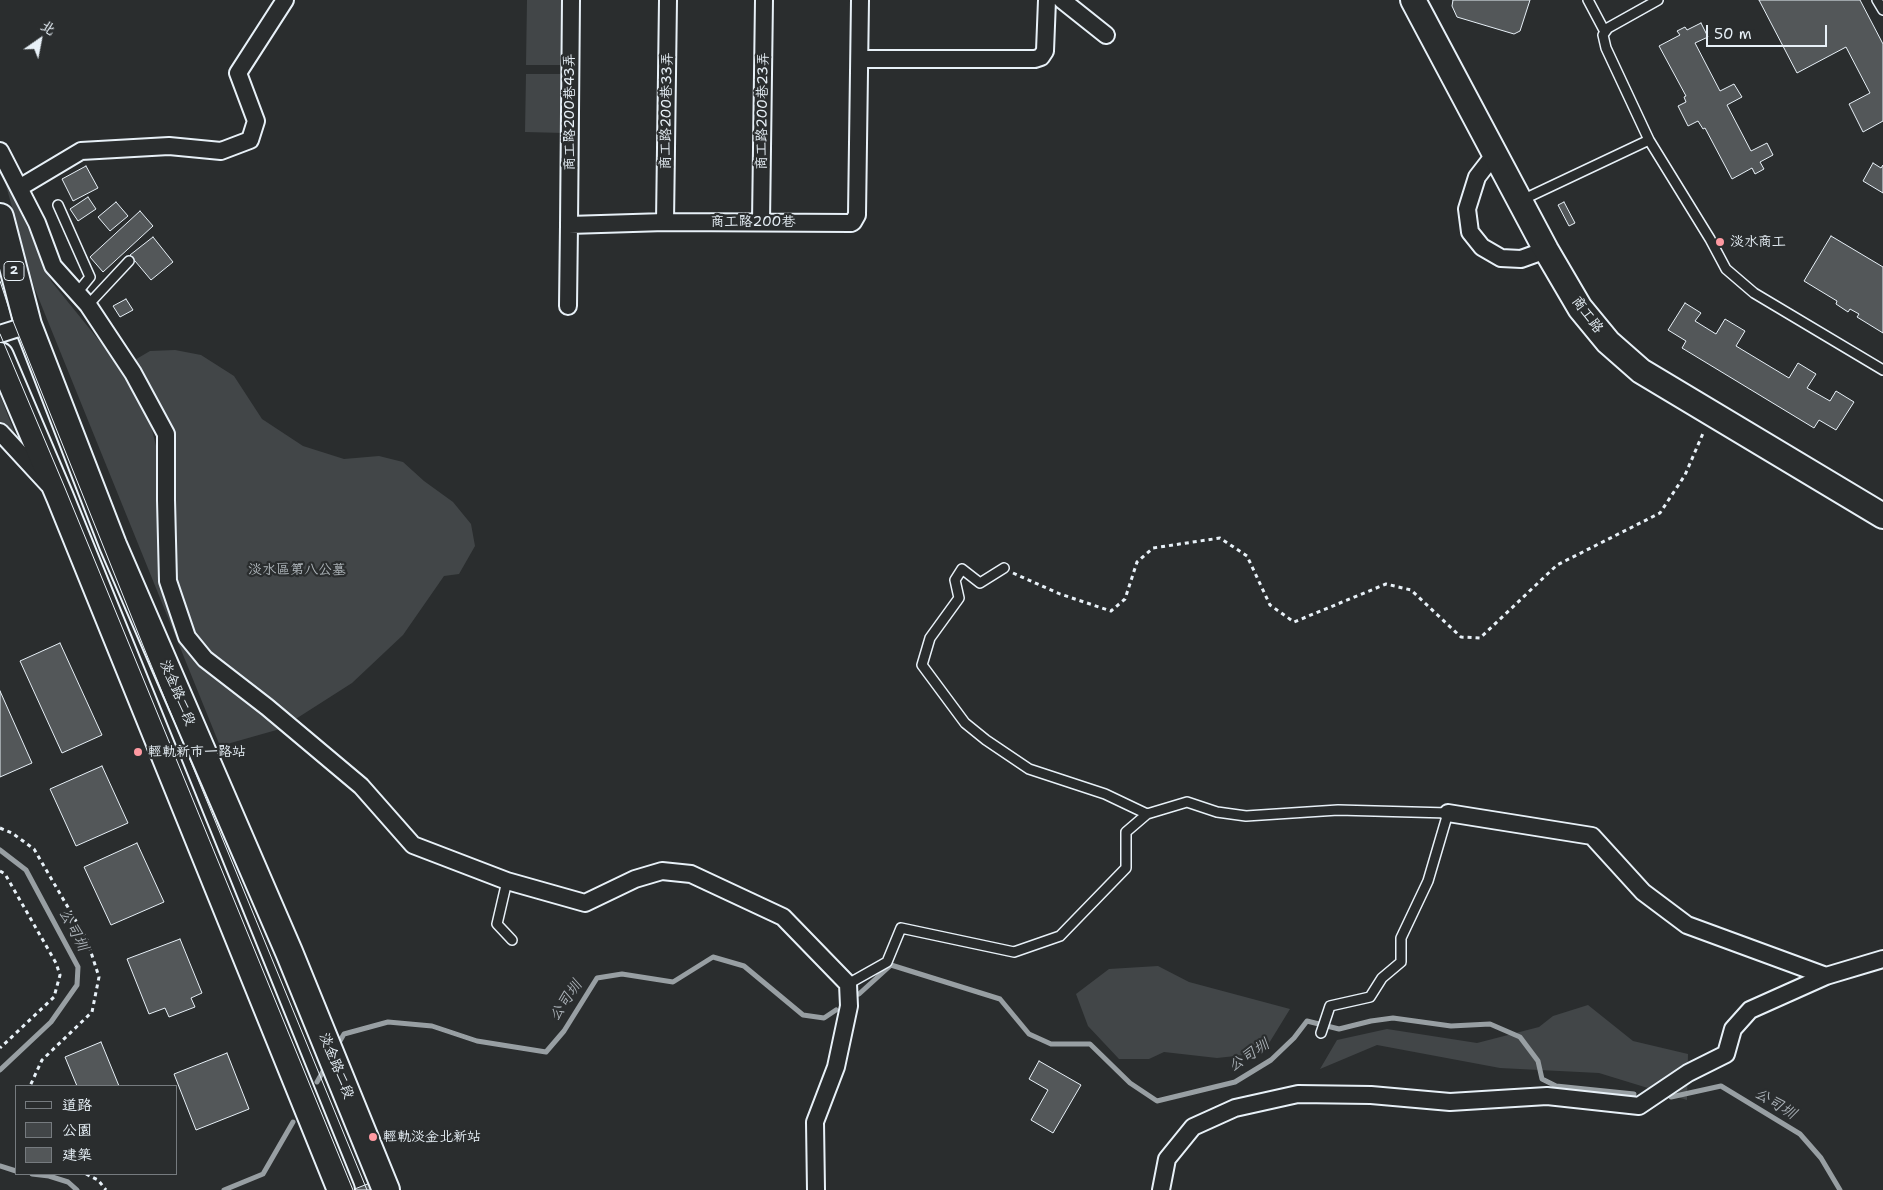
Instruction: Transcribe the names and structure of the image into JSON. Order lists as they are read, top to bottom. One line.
{"streets":{"main road":["2","淡金路二段"],"street":["商工路200巷33弄","商工路200巷23弄","商工路200巷43弄","商工路200巷","商工路"]},"crossings":[["商工路200巷33弄","商工路200巷"],["商工路200巷23弄","商工路200巷"],["商工路200巷43弄","商工路200巷"]],"water":["公司圳"],"parks":["淡水區第八公墓"],"places":["淡水商工","輕軌新市一路站","輕軌淡金北新站"],"legend":["道路","公園","建築"],"scale_bar":"50 m","north":"top right"}
